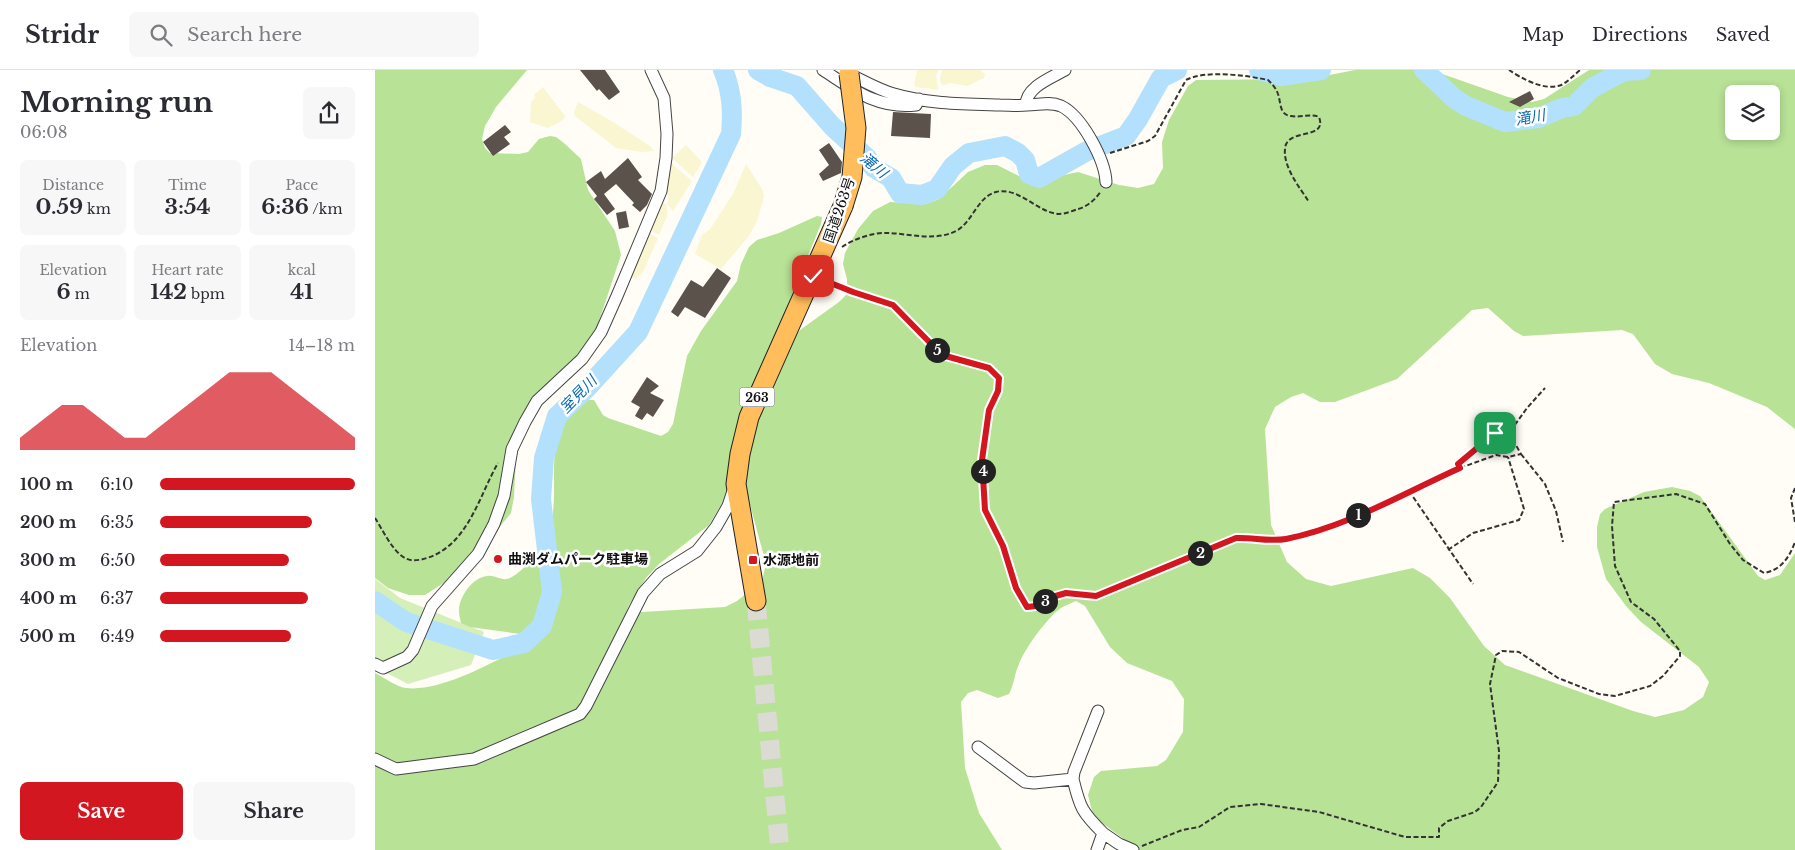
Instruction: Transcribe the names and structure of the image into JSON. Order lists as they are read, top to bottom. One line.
{"streets":{"highway":["国道263号","263"]},"water":["滝川","室見川"],"places":{"other":["曲渕ダムパーク駐車場"],"transit":["水源地前"]},"page":{"header":"Stridr","search":"Search here","nav":["Map","Directions","Saved"],"heading":["Morning run","06:08"],"stats":[["Distance","0.59 km"],["Time","3:54"],["Pace","6:36 /km"],["Elevation","6 m"],["Heart rate","142 bpm"],["kcal","41"]],"chart":["Elevation","14–18 m"],"pins":["5","4","1","2","3"],"list":[{"name":"100 m","note":"6:10"},{"name":"200 m","note":"6:35"},{"name":"300 m","note":"6:50"},{"name":"400 m","note":"6:37"},{"name":"500 m","note":"6:49"}],"buttons":["Save","Share"]}}
